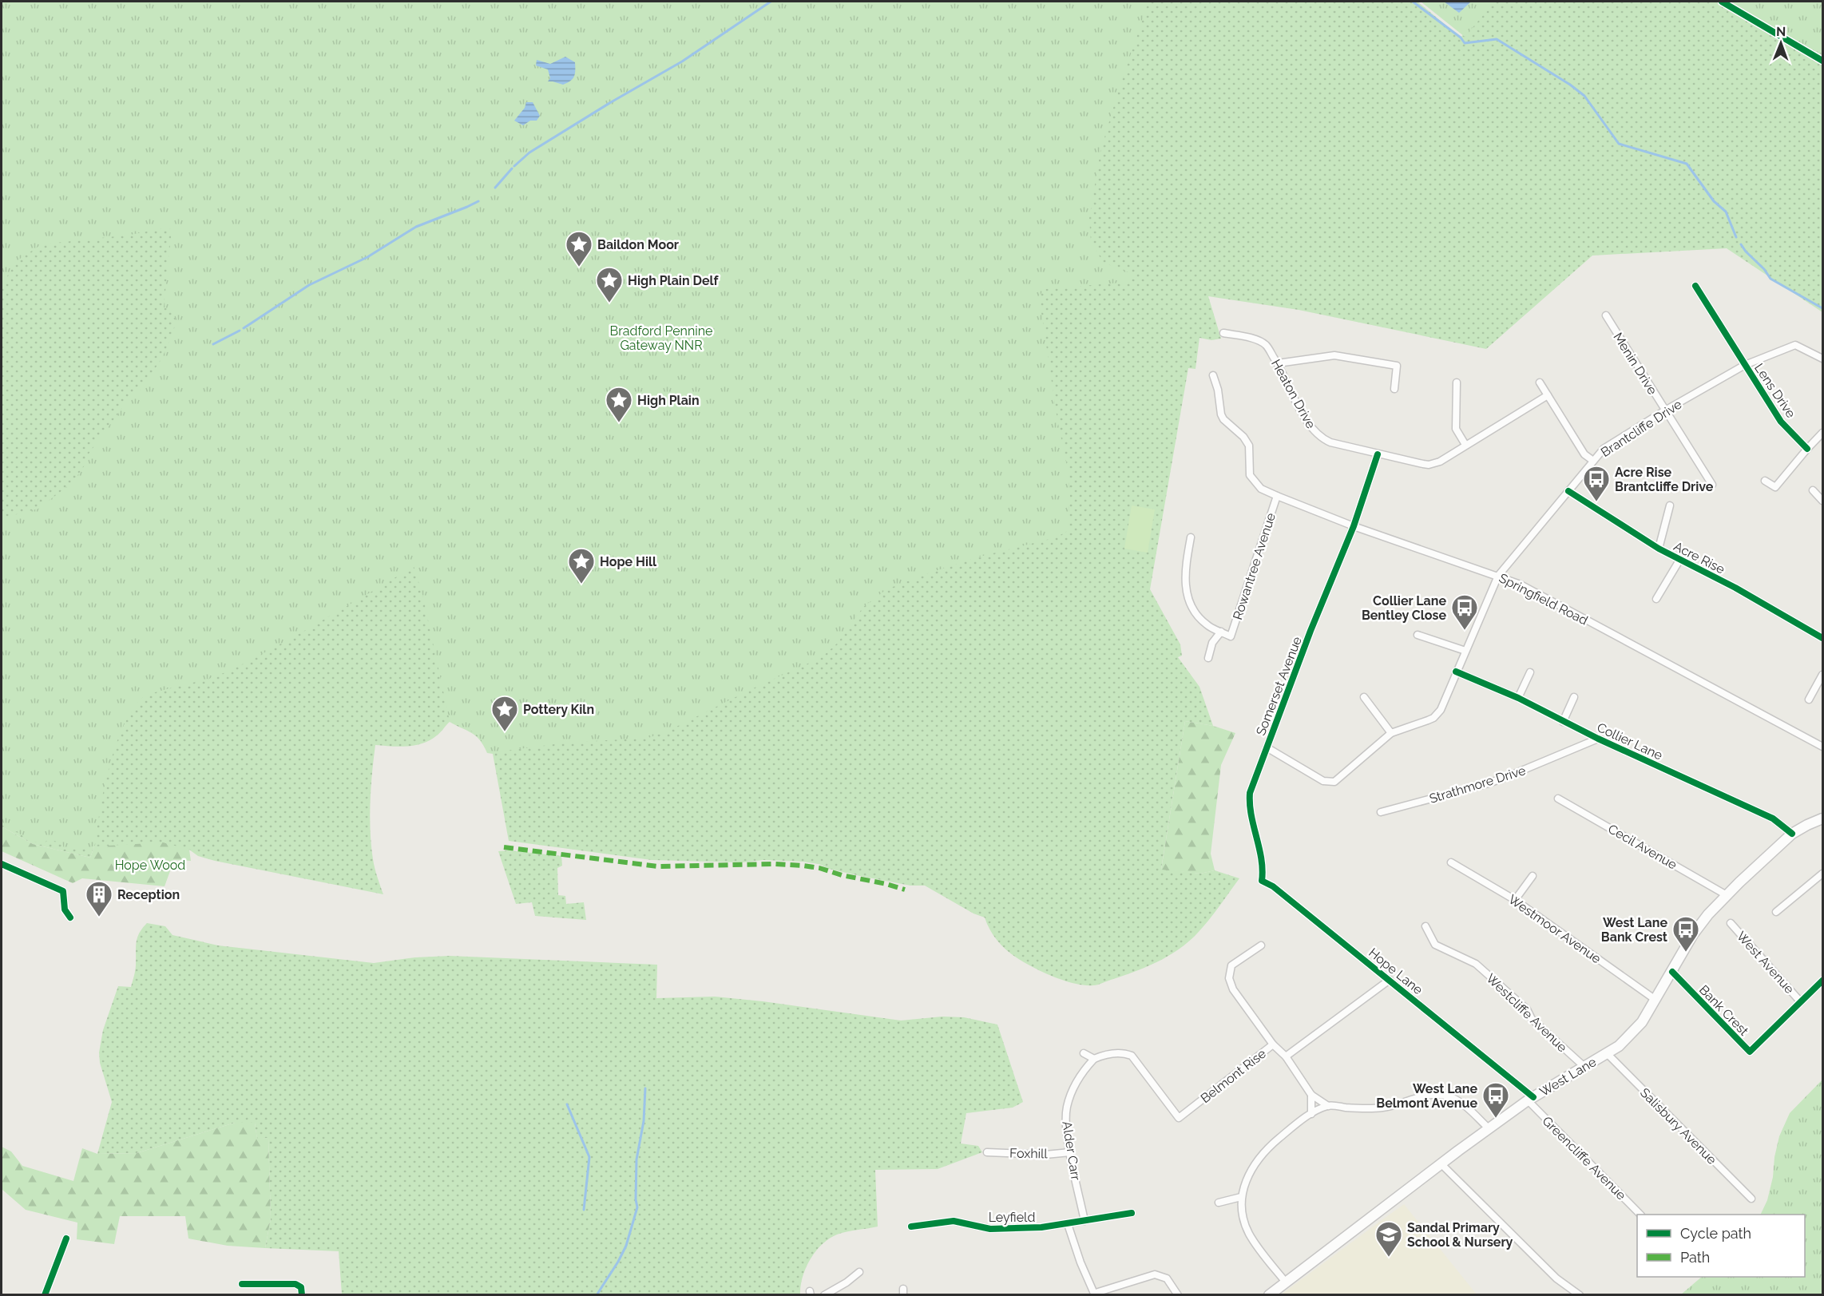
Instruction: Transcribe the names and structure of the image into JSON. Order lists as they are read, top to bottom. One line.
{"streets":{"street":["Menin Drive","Lens Drive","Heaton Drive","Brantcliffe Drive","Acre Rise","Rowantree Avenue","Springfield Road","Somerset Avenue","Collier Lane","Strathmore Drive","Cecil Avenue","Westmoor Avenue","West Avenue","Hope Lane","Bank Crest","Westcliffe Avenue","Belmont Rise","West Lane","Salisbury Avenue","Alder Carr","Foxhill","Greencliffe Avenue","Leyfield"]},"crossings":[["Menin Drive","Brantcliffe Drive"],["Lens Drive","Brantcliffe Drive"],["Heaton Drive","Somerset Avenue"],["Brantcliffe Drive","Acre Rise"],["Brantcliffe Drive","Springfield Road"],["Brantcliffe Drive","Collier Lane"],["Rowantree Avenue","Springfield Road"],["Springfield Road","Somerset Avenue"],["Somerset Avenue","Hope Lane"],["Collier Lane","Strathmore Drive"],["Collier Lane","West Lane"],["Cecil Avenue","West Lane"],["Westmoor Avenue","West Lane"],["West Avenue","Bank Crest"],["Hope Lane","Belmont Rise"],["Hope Lane","West Lane"],["Hope Lane","Greencliffe Avenue"],["Bank Crest","West Lane"],["Westcliffe Avenue","West Lane"],["Belmont Rise","Alder Carr"],["West Lane","Salisbury Avenue"],["West Lane","Greencliffe Avenue"],["Alder Carr","Foxhill"],["Alder Carr","Leyfield"]],"parks":["Bradford Pennine Gateway NNR","Hope Wood"],"places":{"place":["Baildon Moor","High Plain Delf","High Plain","Hope Hill","Pottery Kiln"],"bus stop":["Acre Rise Brantcliffe Drive","Collier Lane Bentley Close","West Lane Bank Crest","West Lane Belmont Avenue"],"building":["Reception"],"school or university":["Sandal Primary School & Nursery"]},"legend":["Cycle path","Path"],"north":"top"}
